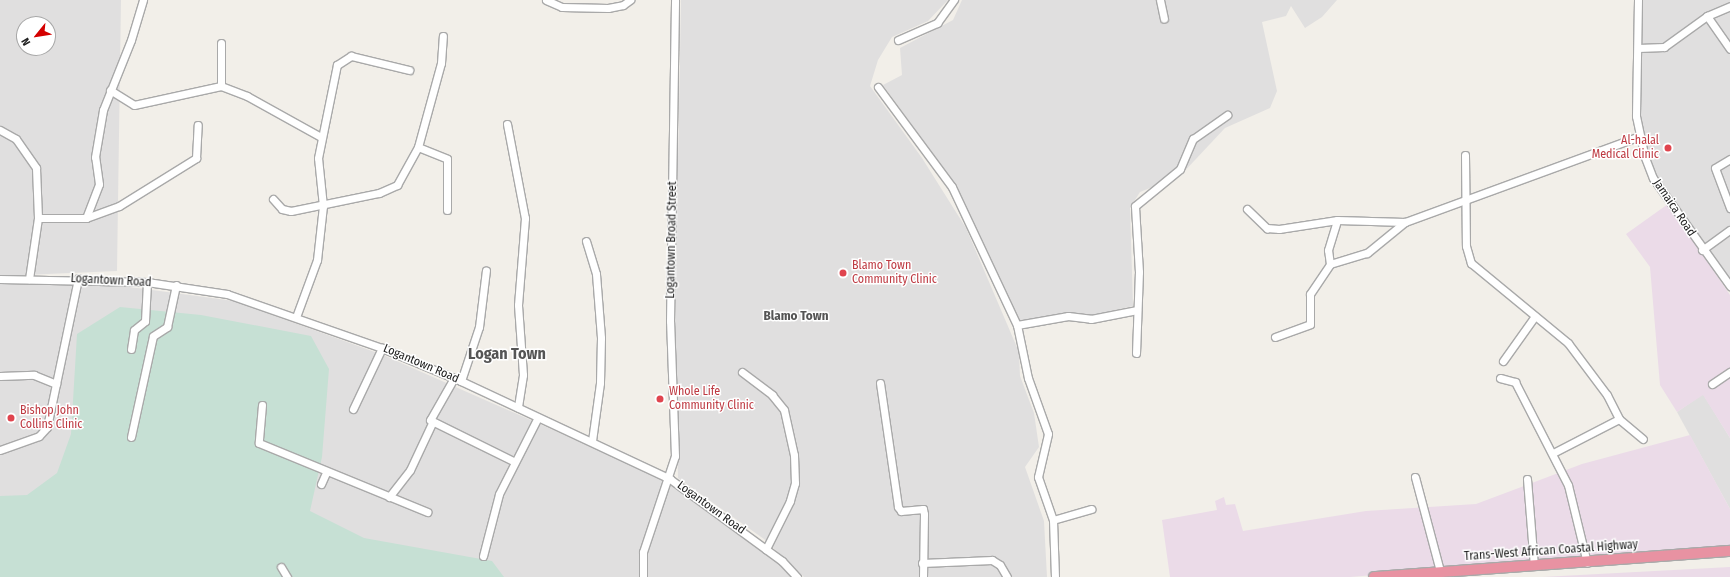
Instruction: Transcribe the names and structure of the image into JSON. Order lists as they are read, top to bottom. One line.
{"streets":{"highway":["Trans-West African Coastal Highway"],"street":["Jamaica Road","Logantown Broad Street","Logantown Road"]},"crossings":[["Logantown Broad Street","Logantown Road"]],"districts":["Blamo Town","Logan Town"],"places":["Al-halal Medical Clinic","Blamo Town Community Clinic","Whole Life Community Clinic","Bishop John Collins Clinic"],"north":"bottom left"}
